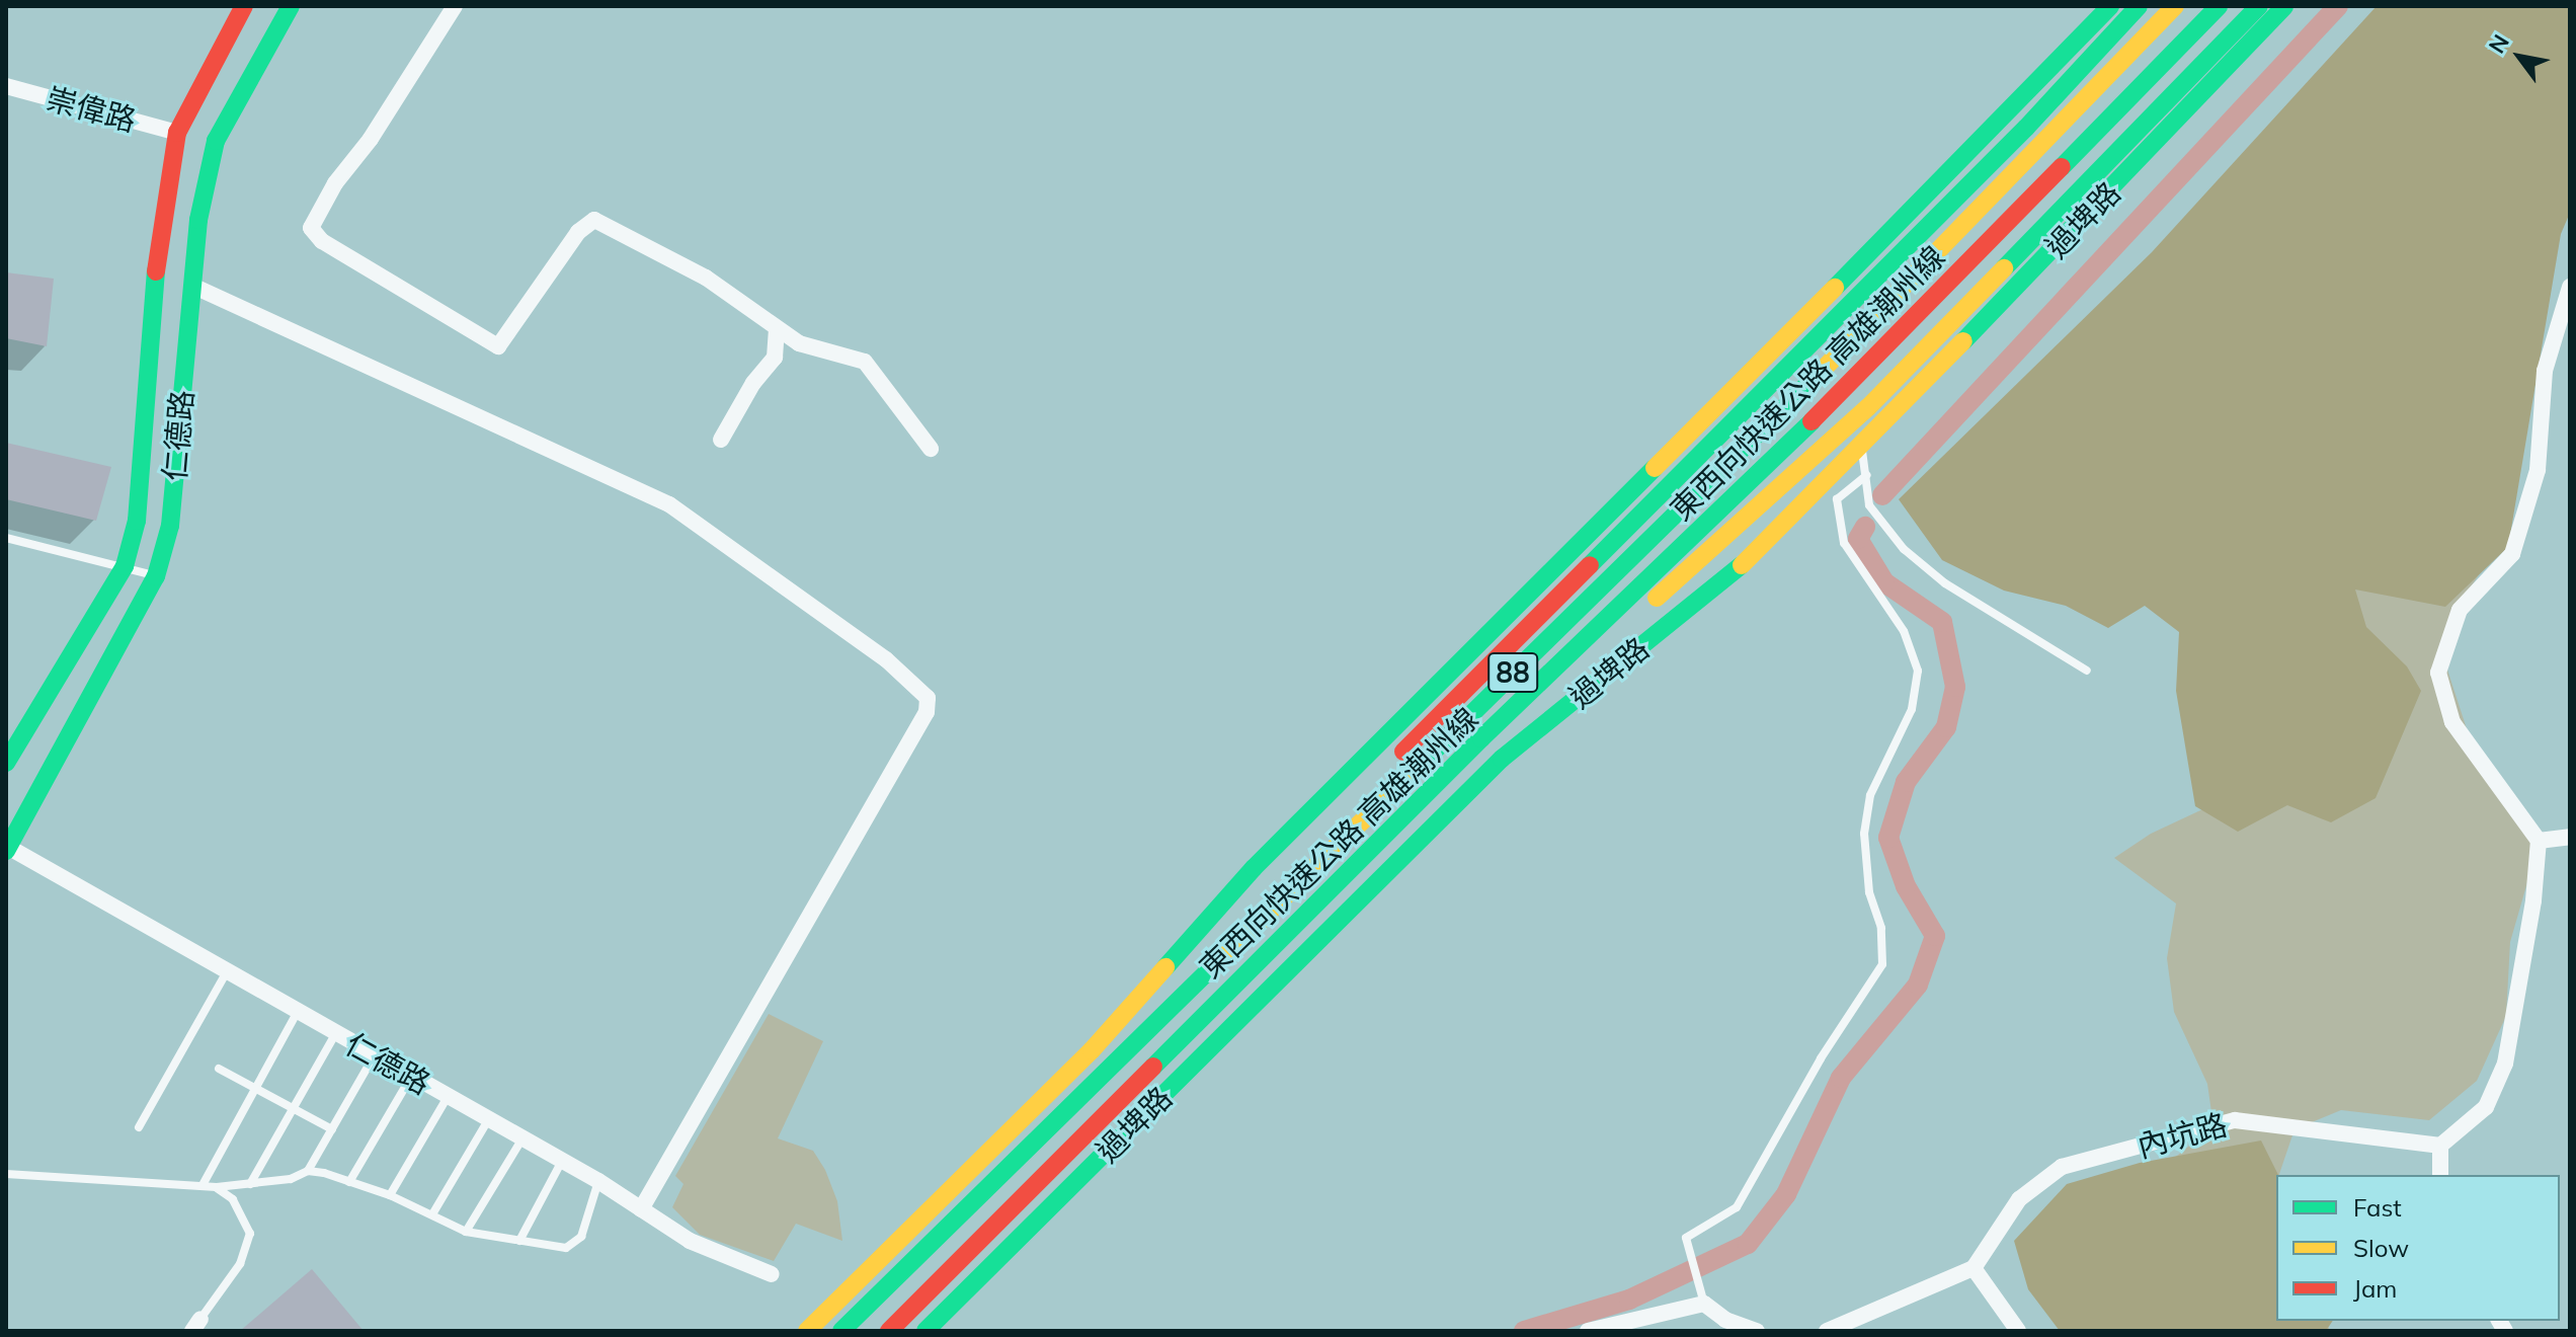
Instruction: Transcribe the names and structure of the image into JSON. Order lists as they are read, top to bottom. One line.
{"streets":{"main road":["過埤路","東西向快速公路 高雄潮州線","仁德路","88"],"street":["崇偉路","內坑路"]},"crossings":[["崇偉路","仁德路"]],"legend":["Fast","Slow","Jam"],"north":"top left"}
